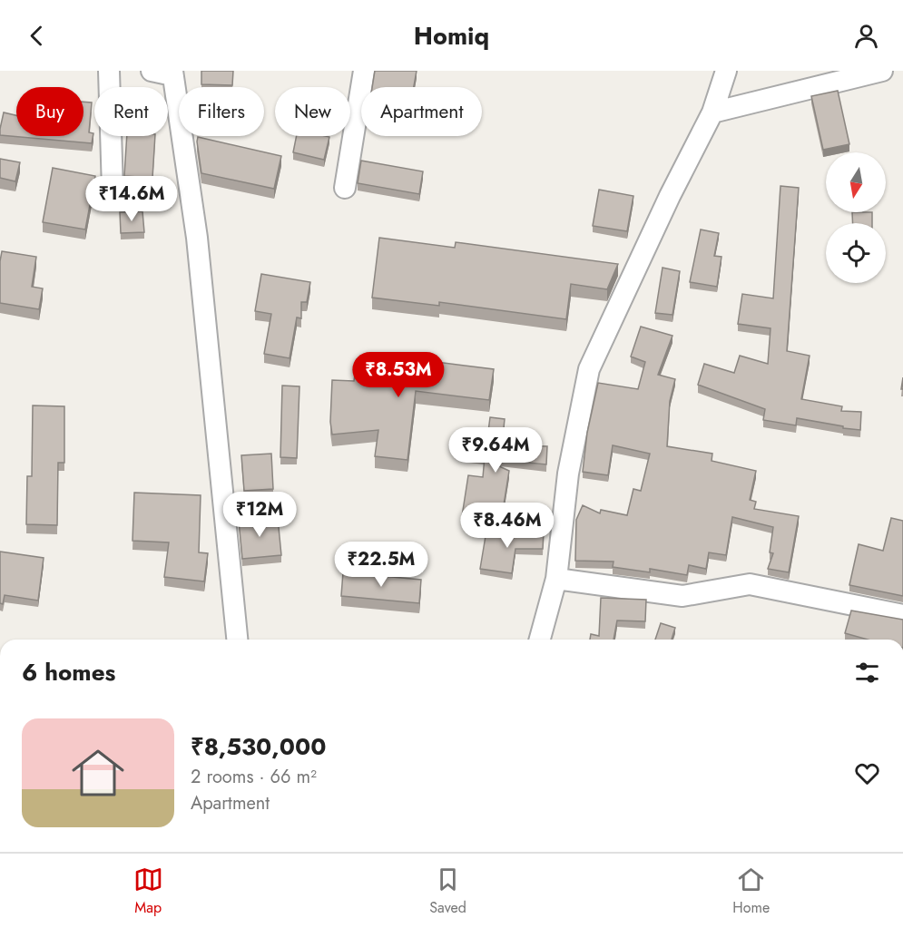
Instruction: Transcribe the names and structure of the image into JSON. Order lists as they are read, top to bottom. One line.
{"north":"bottom","page":{"header":"Homiq","chip":["Buy","Rent","Filters","New","Apartment"],"price":["₹14.6M","₹8.53M","₹9.64M","₹12M","₹8.46M","₹22.5M"],"heading":"6 homes","list":[{"name":"₹8,530,000","note":"2 rooms · 66 m² · Apartment"}],"tabs":["Map","Saved","Home"]}}
